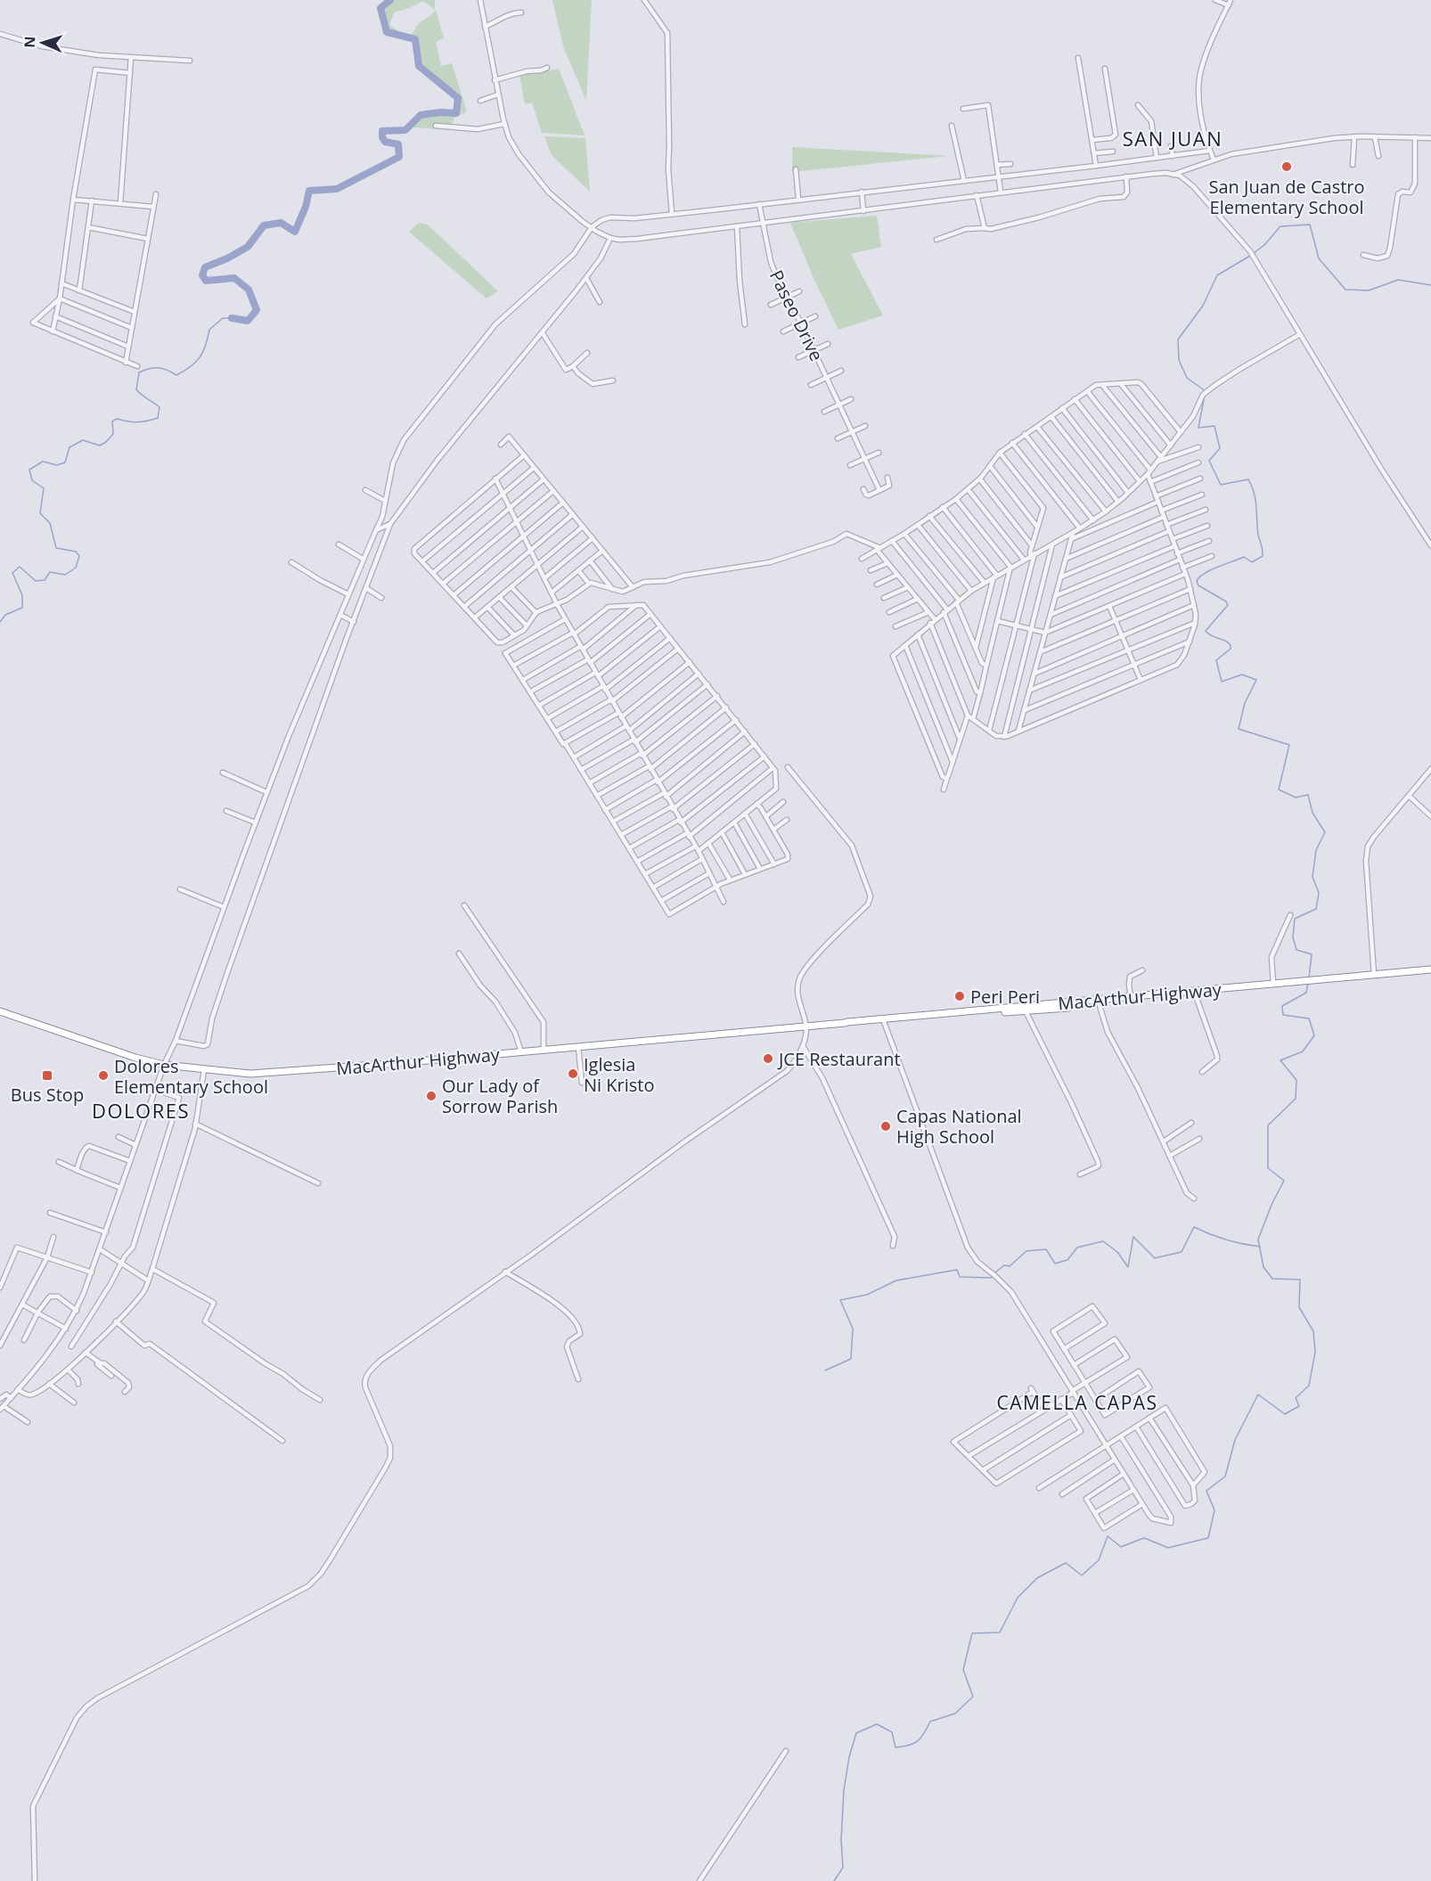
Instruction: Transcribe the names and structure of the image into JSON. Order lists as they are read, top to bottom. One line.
{"streets":{"highway":["MacArthur Highway"],"street":["Paseo Drive"]},"districts":["SAN JUAN","DOLORES","CAMELLA CAPAS"],"places":{"other":["San Juan de Castro Elementary School","Peri Peri","JCE Restaurant","Iglesia Ni Kristo","Dolores Elementary School","Our Lady of Sorrow Parish","Capas National High School"],"transit":["Bus Stop"]},"north":"left"}
